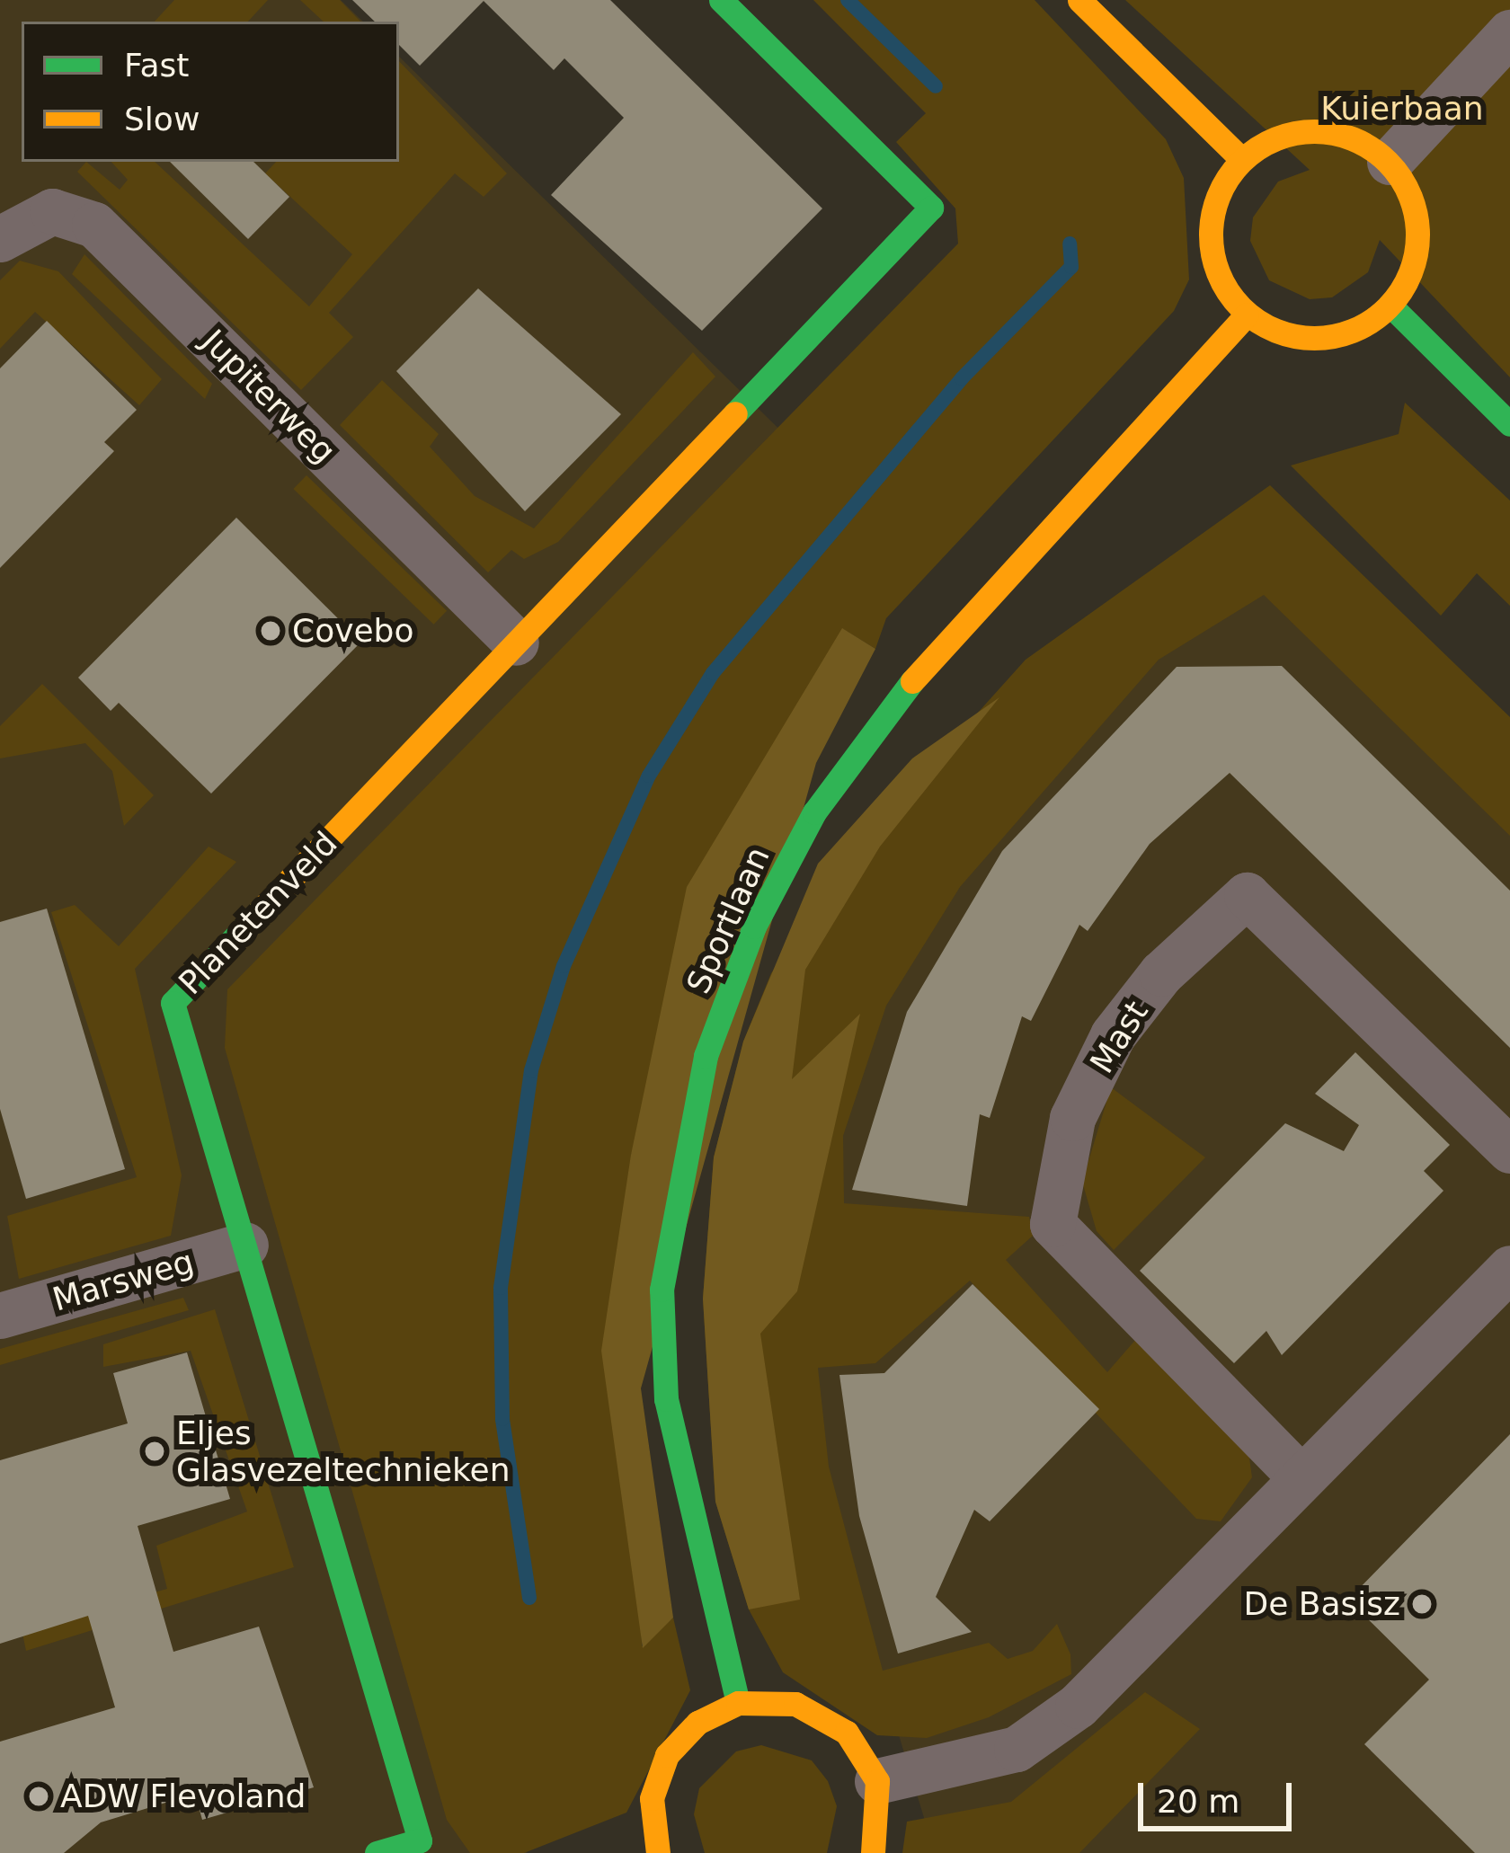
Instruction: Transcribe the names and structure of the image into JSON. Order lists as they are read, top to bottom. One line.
{"streets":{"street":["Jupiterweg","Planetenveld","Sportlaan","Mast","Marsweg"]},"crossings":[["Jupiterweg","Planetenveld"],["Planetenveld","Marsweg"]],"parks":["Kuierbaan"],"places":["Covebo","Eljes Glasvezeltechnieken","De Basisz","ADW Flevoland"],"legend":["Fast","Slow"],"scale_bar":"20 m"}
